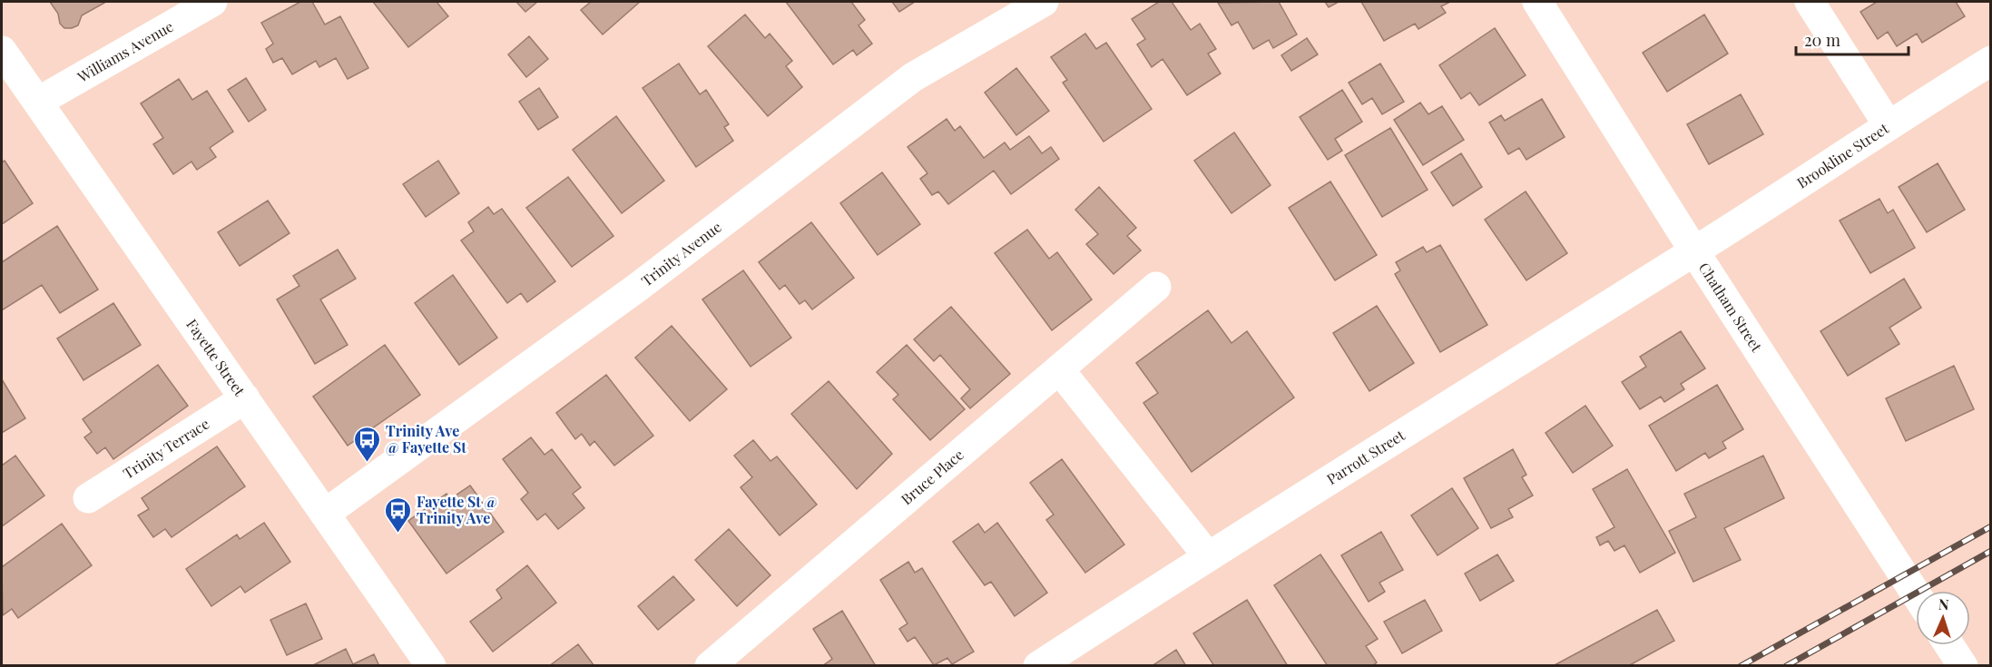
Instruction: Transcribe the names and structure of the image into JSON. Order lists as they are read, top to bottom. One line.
{"streets":{"street":["Williams Avenue","Brookline Street","Trinity Avenue","Chatham Street","Fayette Street","Trinity Terrace","Parrott Street","Bruce Place"]},"crossings":[["Williams Avenue","Fayette Street"],["Brookline Street","Chatham Street"],["Brookline Street","Parrott Street"],["Trinity Avenue","Fayette Street"],["Chatham Street","Parrott Street"],["Fayette Street","Trinity Terrace"]],"places":{"bus stop":["Trinity Ave @ Fayette St","Fayette St @ Trinity Ave"]},"scale_bar":"20 m","north":"top"}
